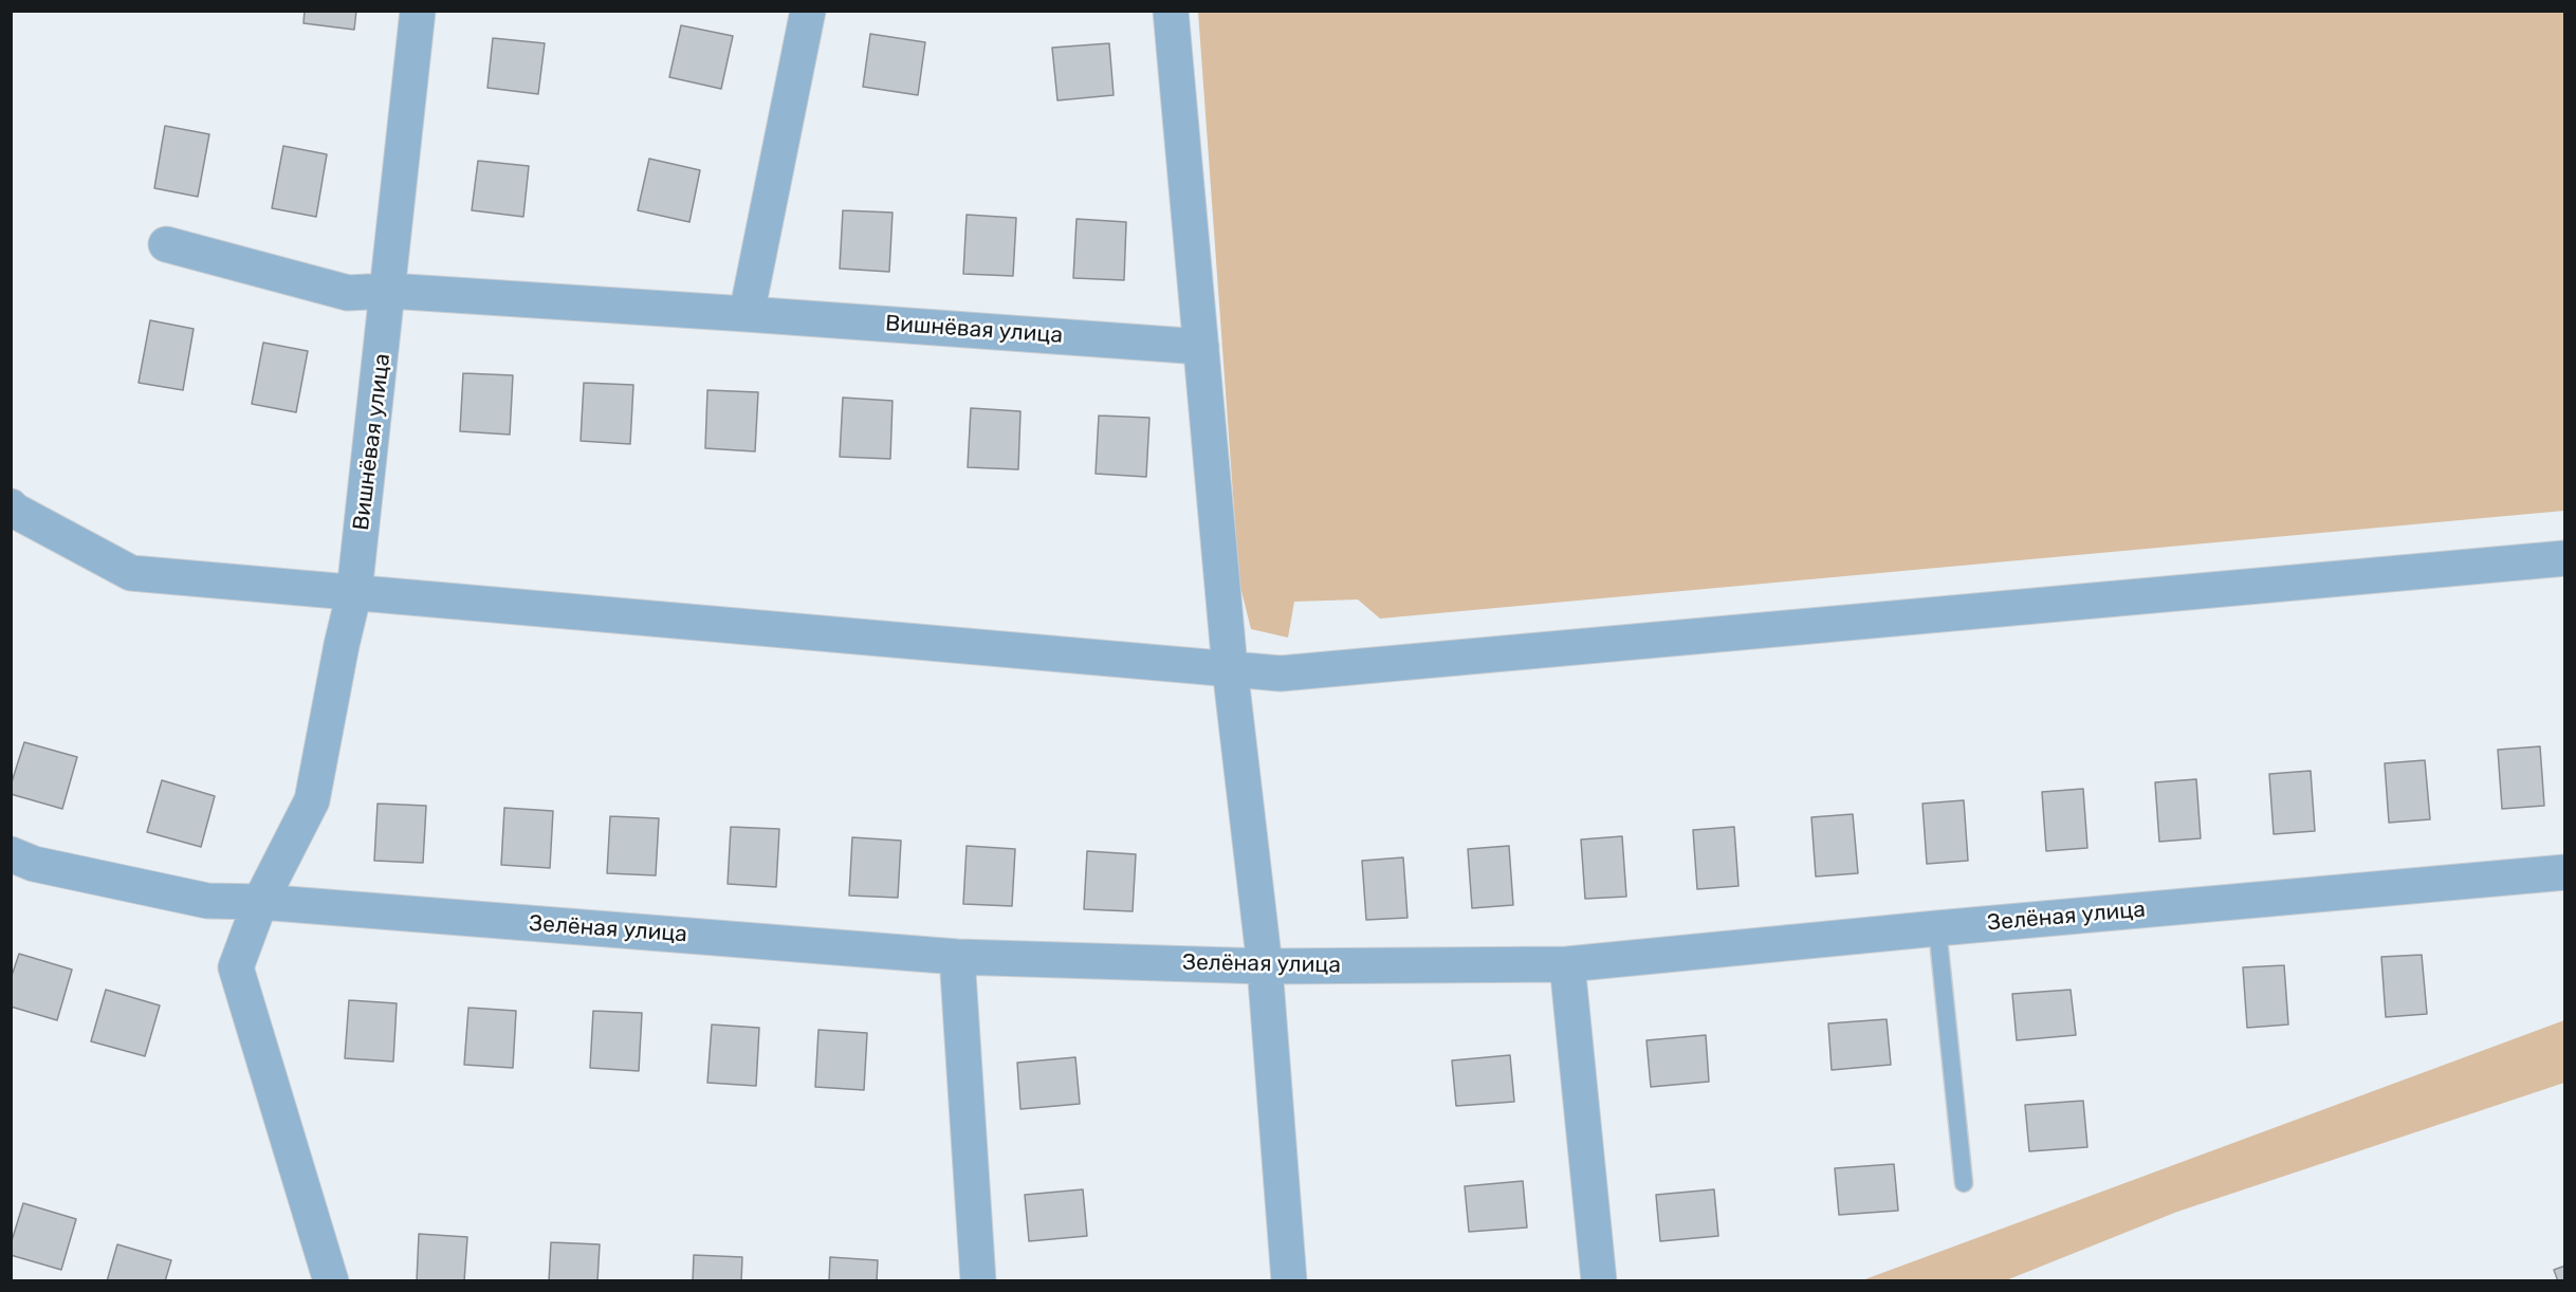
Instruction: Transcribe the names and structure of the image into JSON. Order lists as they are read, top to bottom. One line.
{"streets":{"street":["Вишнёвая улица","Зелёная улица"]},"crossings":[["Вишнёвая улица","Зелёная улица"]]}
